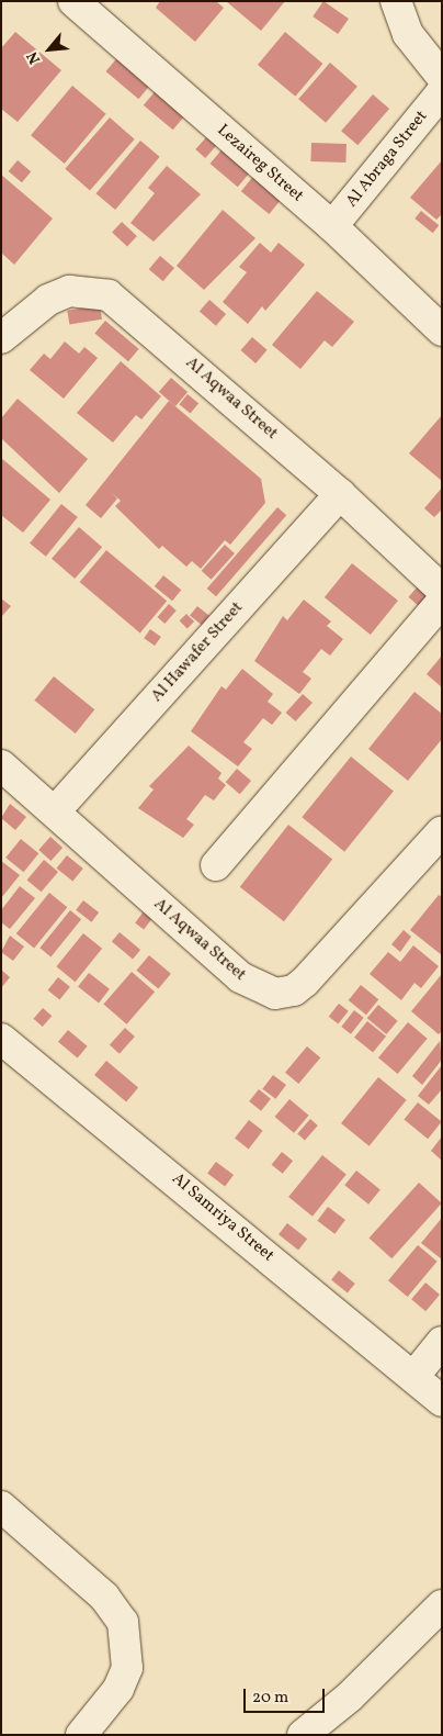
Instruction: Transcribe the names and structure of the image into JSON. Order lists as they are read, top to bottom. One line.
{"streets":{"street":["Al Abraga Street","Lezaireg Street","Al Aqwaa Street","Al Hawafer Street","Al Samriya Street"]},"crossings":[["Al Abraga Street","Lezaireg Street"],["Al Aqwaa Street","Al Hawafer Street"]],"scale_bar":"20 m","north":"bottom left"}
